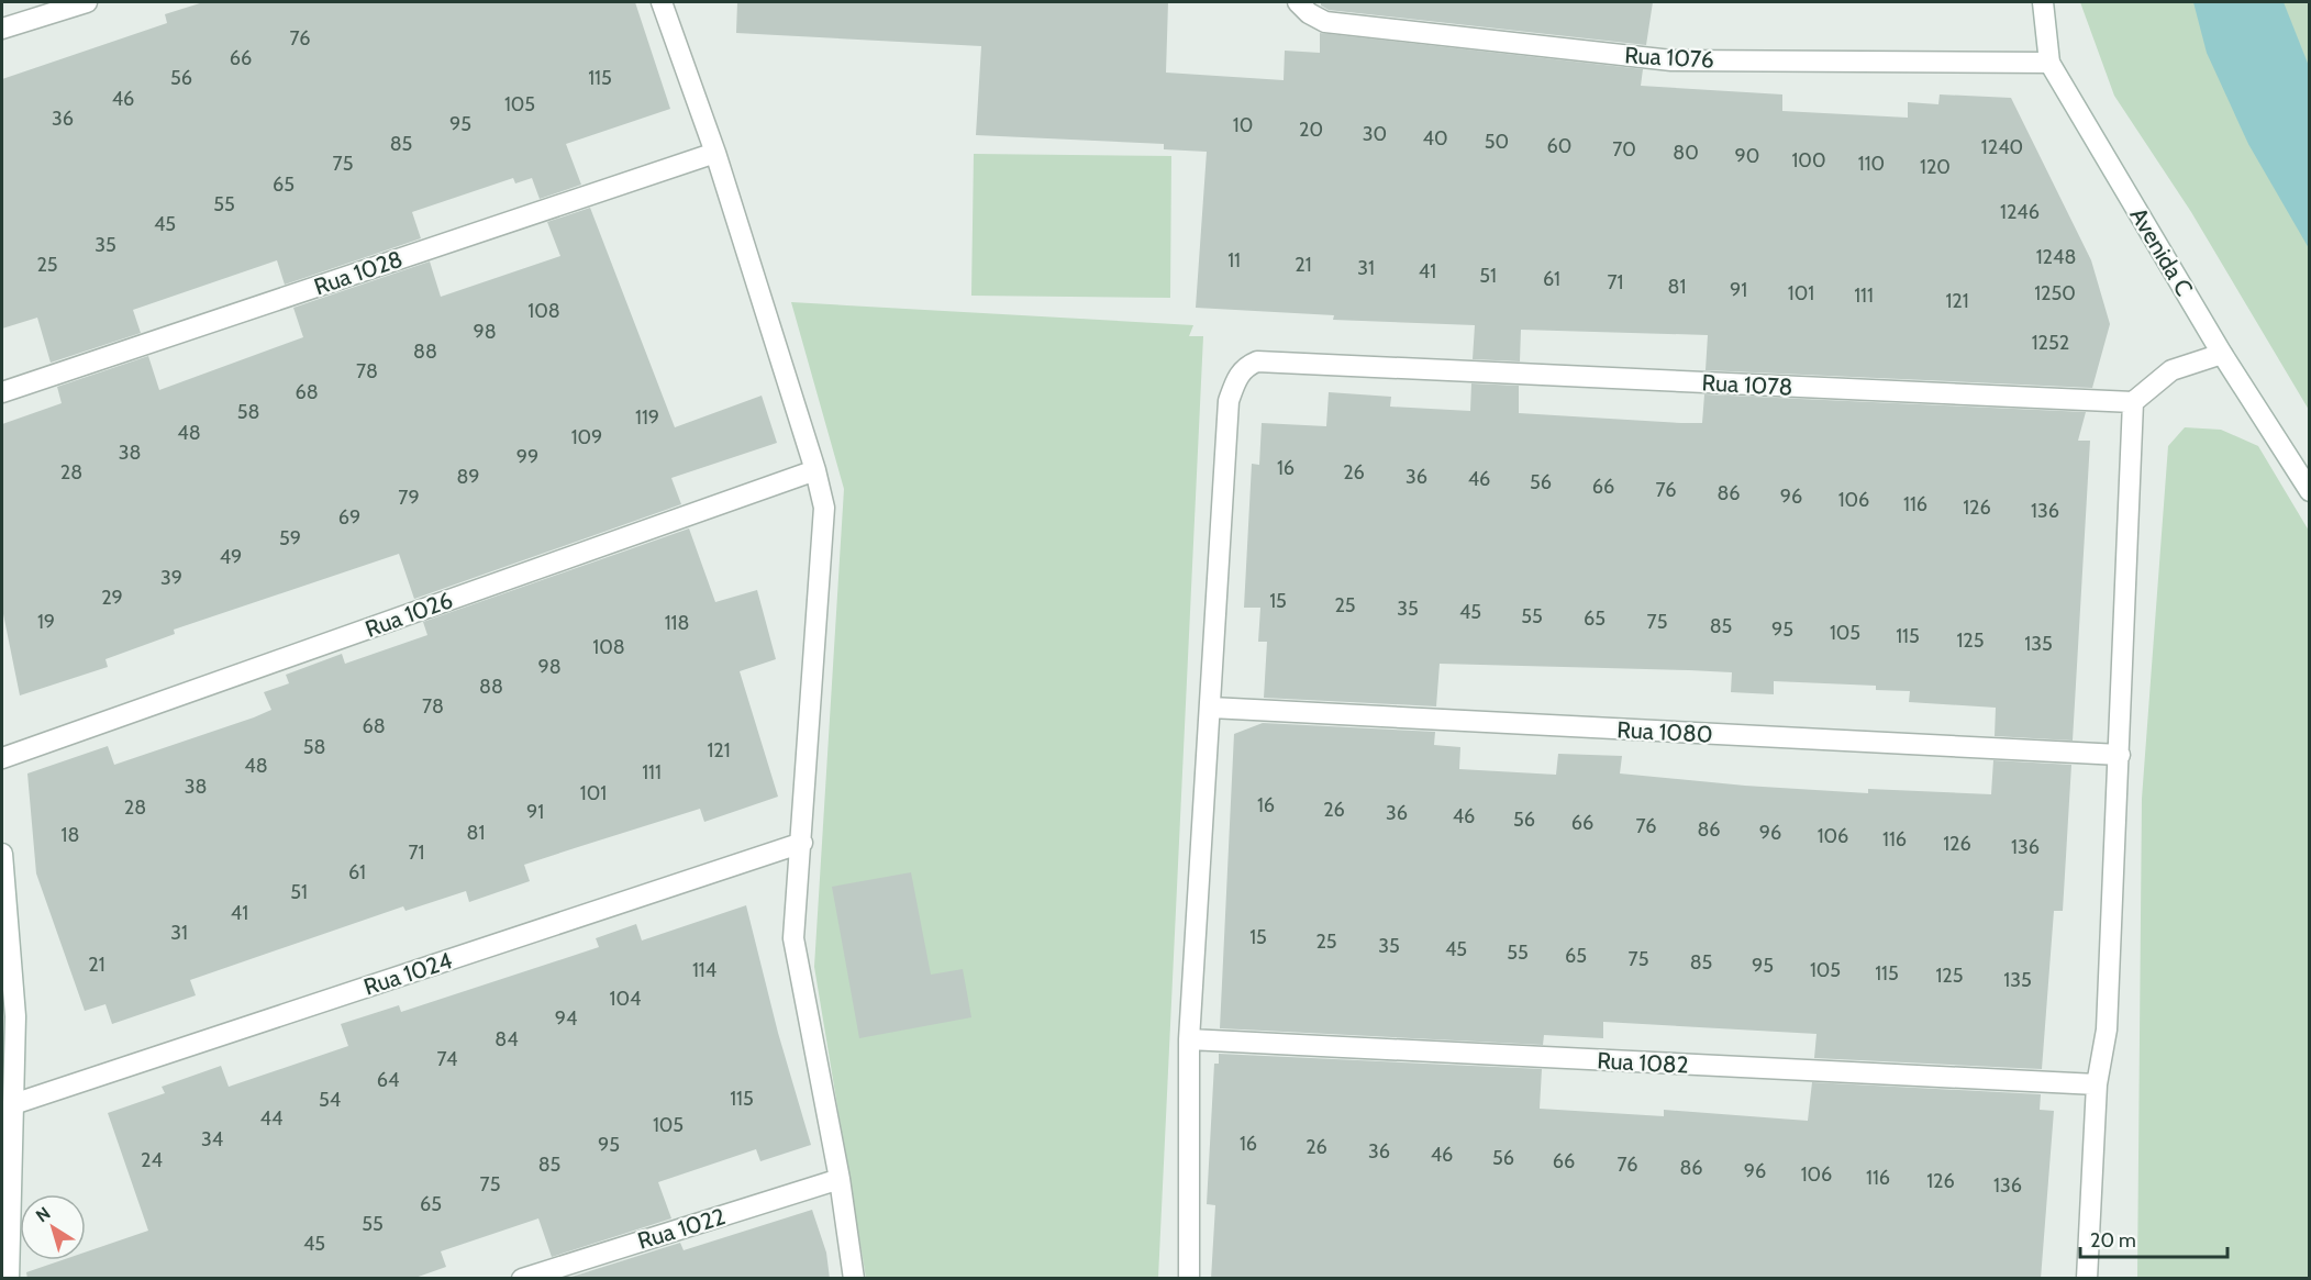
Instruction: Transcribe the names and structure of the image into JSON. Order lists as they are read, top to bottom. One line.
{"streets":{"street":["Rua 1076","Avenida C","Rua 1028","Rua 1078","Rua 1026","Rua 1080","Rua 1024","Rua 1082","Rua 1022"]},"crossings":[["Rua 1076","Avenida C"],["Rua 1078","Rua 1080"]],"house_numbers":["76","66","56","115","46","105","36","95","10","20","30","40","50","85","60","1240","70","80","90","100","75","110","120","65","55","1246","45","35","1248","11","25","21","31","41","51","61","71","81","91","101","1250","111","121","108","98","1252","88","78","68","58","119","48","109","38","99","16","28","26","89","36","46","56","66","76","86","96","79","106","116","126","136","69","59","49","39","29","15","25","35","45","55","65","19","75","118","85","95","105","115","125","135","108","98","88","78","68","58","121","48","111","38","101","16","28","26","91","36","46","56","66","76","86","81","96","18","106","116","126","136","71","61","51","41","31","15","25","35","45","55","65","75","85","21","95","114","105","115","125","135","104","94","84","74","64","115","54","44","105","34","16","95","26","36","46","56","24","66","85","76","86","96","106","116","126","75","136","65","55","45"],"scale_bar":"20 m","north":"top left"}
